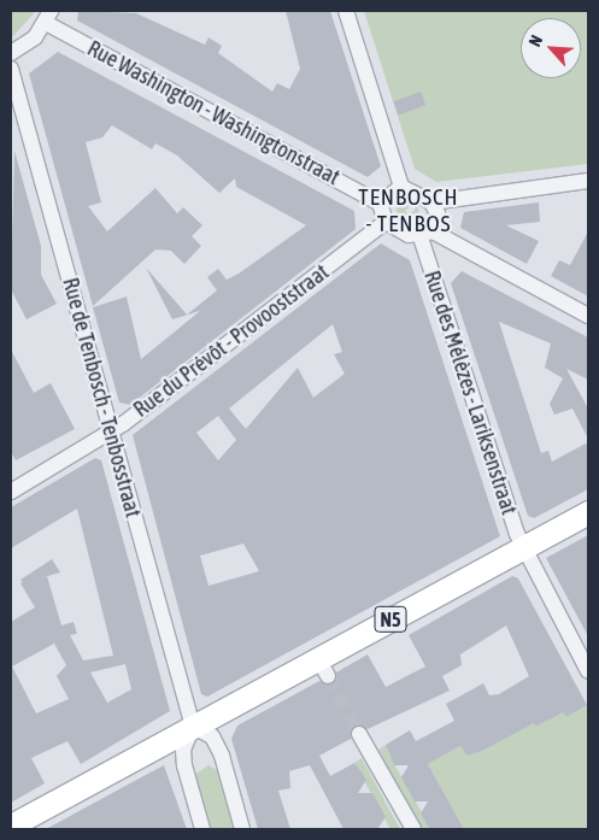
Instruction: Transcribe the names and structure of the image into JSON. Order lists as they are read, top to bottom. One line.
{"streets":{"main road":["N5"],"street":["Rue Washington - Washingtonstraat","Rue du Prévôt - Provooststraat","Rue des Mélèzes - Lariksenstraat","Rue de Tenbosch - Tenbosstraat"]},"crossings":[["Rue du Prévôt - Provooststraat","Rue de Tenbosch - Tenbosstraat"],["Rue des Mélèzes - Lariksenstraat","N5"],["Rue de Tenbosch - Tenbosstraat","N5"]],"districts":["TENBOSCH - TENBOS"],"north":"top left"}
